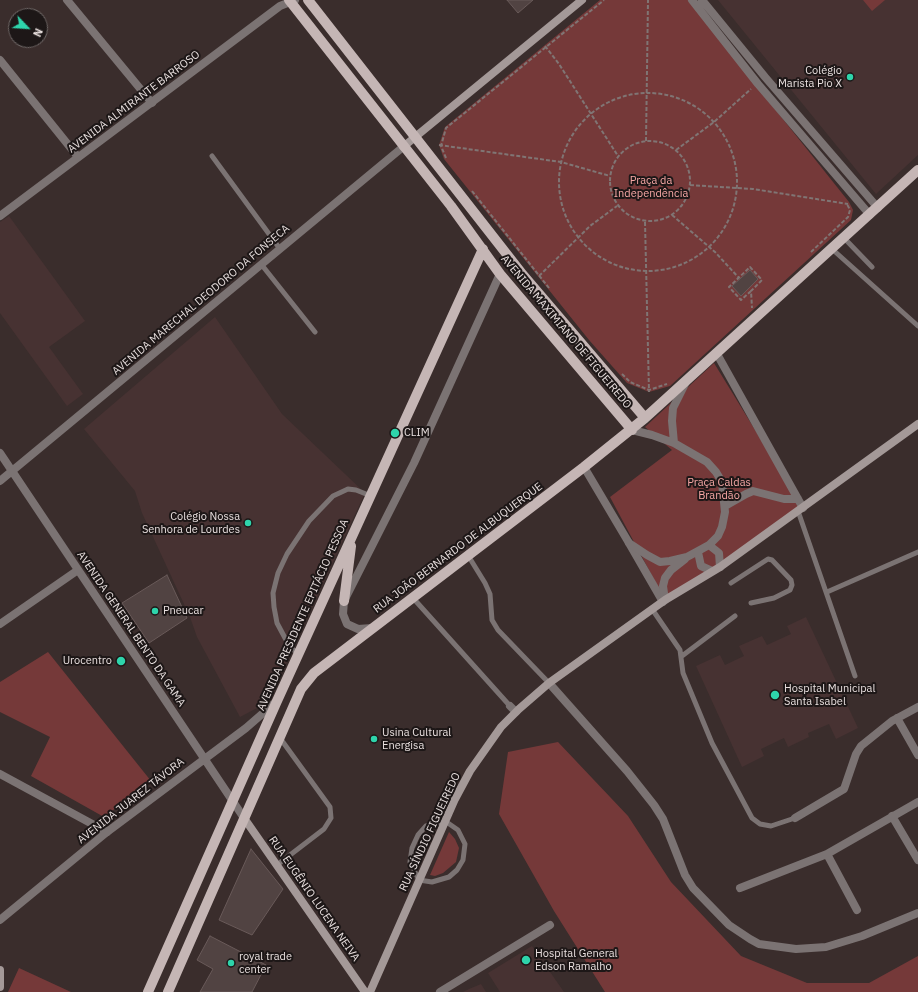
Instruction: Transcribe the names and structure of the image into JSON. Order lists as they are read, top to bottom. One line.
{"streets":{"main road":["AVENIDA MARECHAL DEODORO DA FONSECA","AVENIDA MAXIMIANO DE FIGUEIREDO","RUA JOÃO BERNARDO DE ALBUQUERQUE","AVENIDA PRESIDENTE EPITÁCIO PESSOA","RUA SÍNDIO FIGUEIREDO","RUA EUGÊNIO LUCENA NEIVA"],"street":["AVENIDA ALMIRANTE BARROSO","AVENIDA GENERAL BENTO DA GAMA","AVENIDA JUAREZ TÁVORA"]},"crossings":[["AVENIDA MARECHAL DEODORO DA FONSECA","AVENIDA GENERAL BENTO DA GAMA"],["AVENIDA MAXIMIANO DE FIGUEIREDO","RUA JOÃO BERNARDO DE ALBUQUERQUE"],["AVENIDA MAXIMIANO DE FIGUEIREDO","AVENIDA PRESIDENTE EPITÁCIO PESSOA"],["AVENIDA PRESIDENTE EPITÁCIO PESSOA","AVENIDA GENERAL BENTO DA GAMA"],["AVENIDA PRESIDENTE EPITÁCIO PESSOA","AVENIDA JUAREZ TÁVORA"],["AVENIDA GENERAL BENTO DA GAMA","AVENIDA JUAREZ TÁVORA"],["AVENIDA GENERAL BENTO DA GAMA","RUA EUGÊNIO LUCENA NEIVA"]],"parks":["Praça da Independência","Praça Caldas Brandão"],"places":["Colégio Marista Pio X","CLIM","Colégio Nossa Senhora de Lourdes","Pneucar","Urocentro","Hospital Municipal Santa Isabel","Usina Cultural Energisa","Hospital General Edson Ramalho","royal trade center"],"north":"bottom right"}
